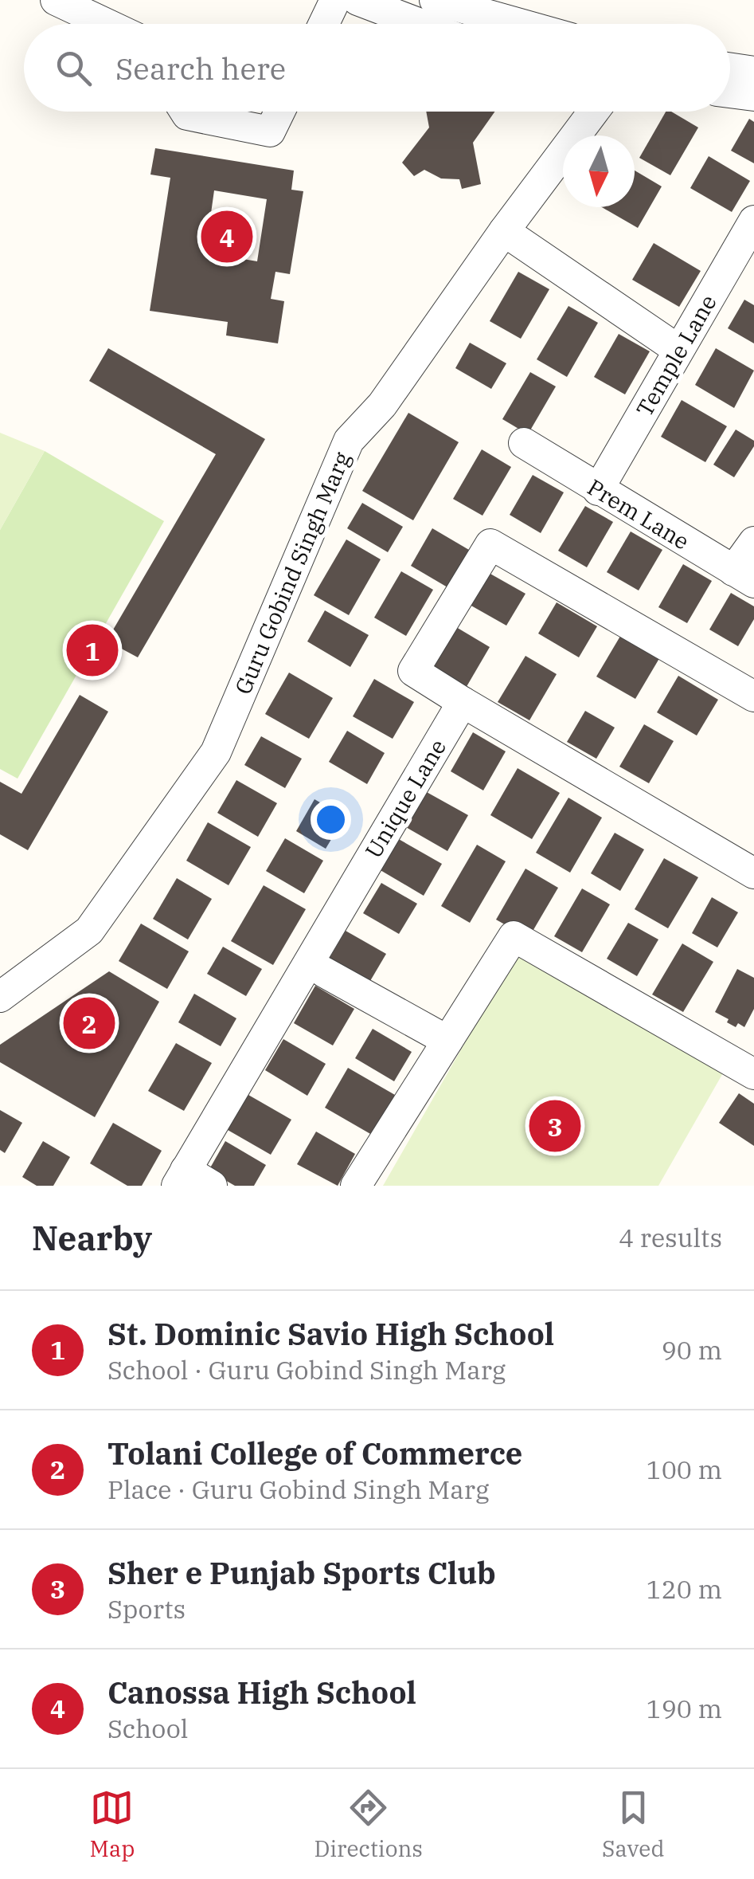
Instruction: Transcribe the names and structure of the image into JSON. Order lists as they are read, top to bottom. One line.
{"streets":{"street":["Temple Lane","Prem Lane","Guru Gobind Singh Marg","Unique Lane"]},"crossings":[["Temple Lane","Prem Lane"]],"north":"bottom","page":{"search":"Search here","pins":["4","1","2","3"],"heading":["Nearby","4 results"],"list":[{"mark":"1","name":"St. Dominic Savio High School","note":"School · Guru Gobind Singh Marg","value":"90 m"},{"mark":"2","name":"Tolani College of Commerce","note":"Place · Guru Gobind Singh Marg","value":"100 m"},{"mark":"3","name":"Sher e Punjab Sports Club","note":"Sports","value":"120 m"},{"mark":"4","name":"Canossa High School","note":"School","value":"190 m"}],"nav":["Map","Directions","Saved"]}}
